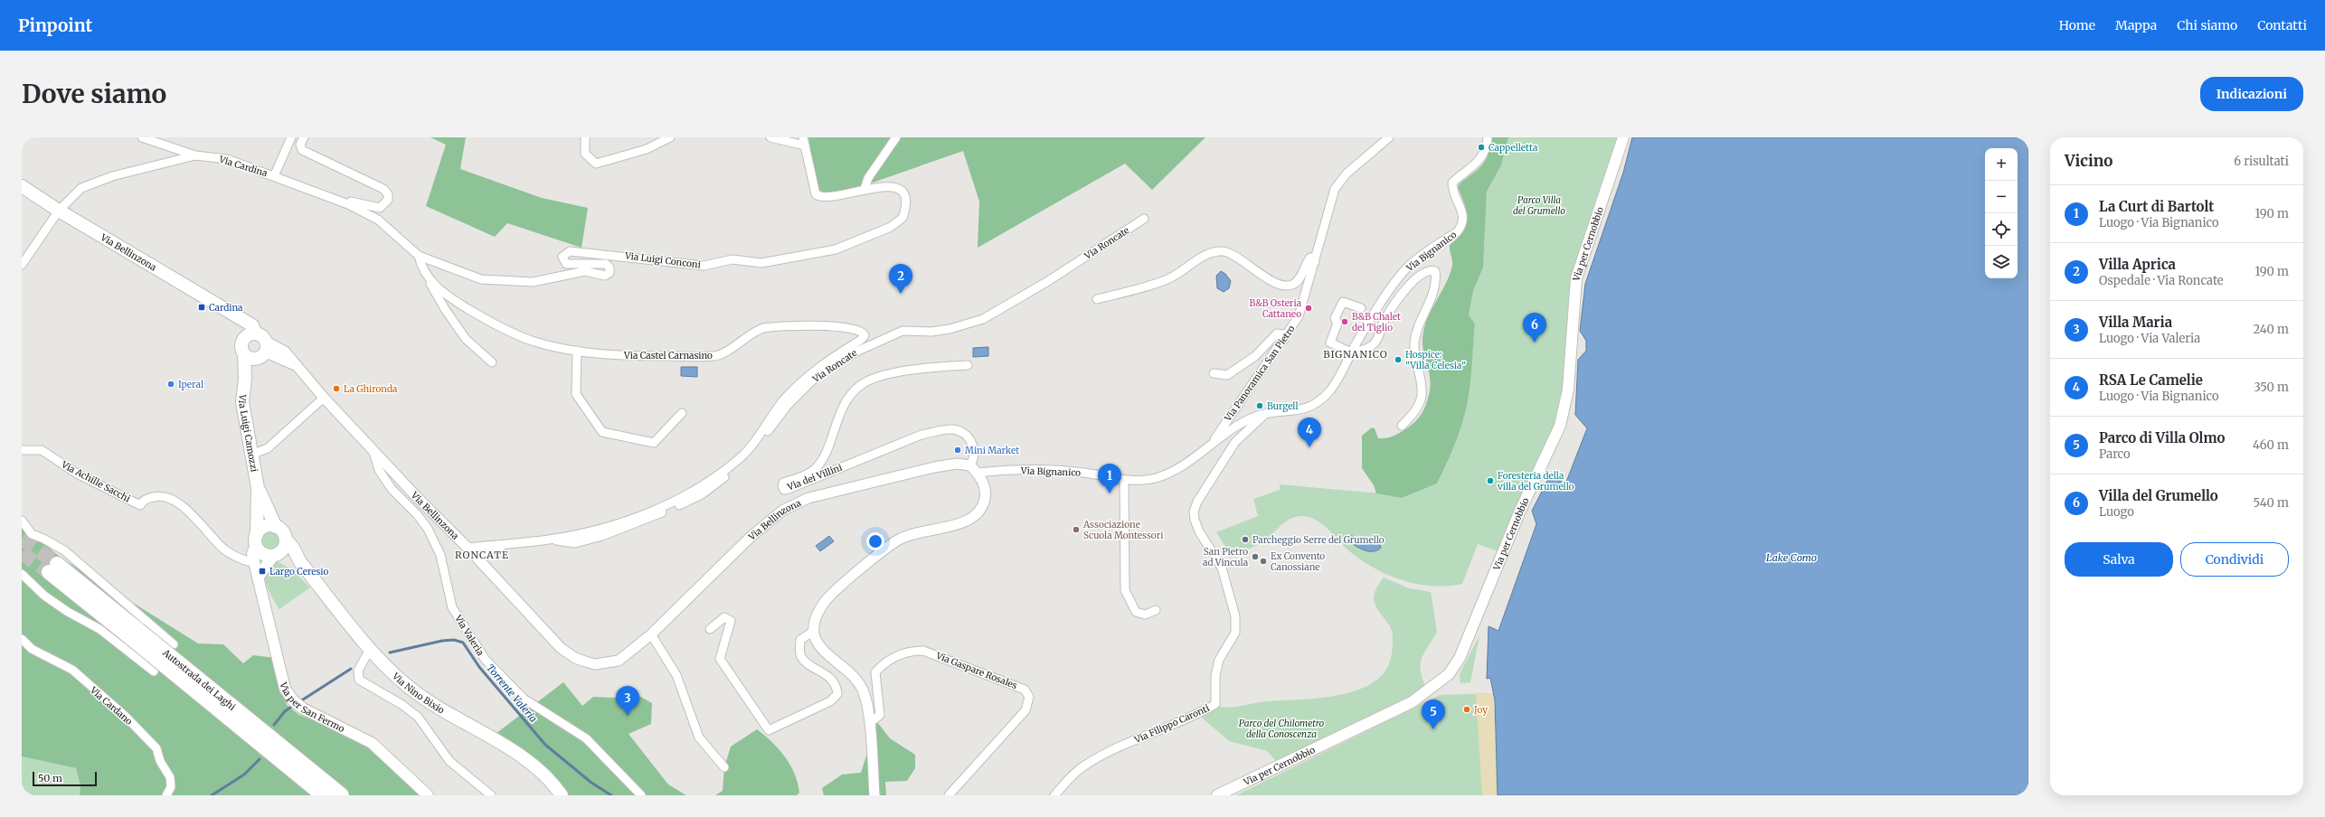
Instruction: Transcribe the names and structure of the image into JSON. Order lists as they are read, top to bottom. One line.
{"streets":{"highway":["Autostrada dei Laghi"],"main road":["Via per Cernobbio","Via Bellinzona","Via Luigi Camozzi","Via Nino Bixio","Via per San Fermo"],"street":["Via Cardina","Via Roncate","Via Bignanico","Via Luigi Conconi","Via Castel Carnasino","Via Panoramica San Pietro","Via dei Villini","Via Achille Sacchi","Via Valeria","Via Gaspare Rosales","Via Cardano","Via Filippo Caronti"]},"crossings":[["Via Cardina","Via Bellinzona"],["Via Cardina","Via Luigi Conconi"],["Via Cardina","Via Castel Carnasino"],["Via Roncate","Via Castel Carnasino"],["Via Bignanico","Via Bellinzona"],["Via Bignanico","Via Panoramica San Pietro"],["Via Bignanico","Via dei Villini"],["Via Bignanico","Via Filippo Caronti"],["Via Bellinzona","Via Castel Carnasino"],["Via Bellinzona","Via Luigi Camozzi"],["Via Bellinzona","Via dei Villini"],["Via Bellinzona","Via Valeria"],["Via Luigi Conconi","Via Castel Carnasino"],["Via Luigi Camozzi","Via Nino Bixio"],["Via Luigi Camozzi","Via per San Fermo"],["Via Achille Sacchi","Via per San Fermo"],["Via Nino Bixio","Via per San Fermo"]],"districts":["BIGNANICO","RONCATE"],"water":["Lake Como","Torrente Valeria"],"parks":["Parco Villa del Grumello","Parco del Chilometro della Conoscenza"],"places":{"other":["Cappelletta","B&B Osteria Cattaneo","B&B Chalet del Tiglio","Hospice: \"Villa Celesia\"","Iperal","La Ghironda","Burgell","Mini Market","Foresteria della villa del Grumello","Associazione Scuola Montessori","Parcheggio Serre del Grumello","San Pietro ad Vincula","Ex Convento Canossiane","Joy"],"transit":["Cardina","Largo Ceresio"]},"scale_bar":"50 m","page":{"header":"Pinpoint","nav":["Home","Mappa","Chi siamo","Contatti"],"buttons":["Indicazioni",["Salva","Condividi"]],"title":"Dove siamo","heading":["Vicino","6 risultati"],"map_buttons":["+","−"],"list":[{"mark":"1","name":"La Curt di Bartolt","note":"Luogo · Via Bignanico","value":"190 m"},{"mark":"2","name":"Villa Aprica","note":"Ospedale · Via Roncate","value":"190 m"},{"mark":"3","name":"Villa Maria","note":"Luogo · Via Valeria","value":"240 m"},{"mark":"4","name":"RSA Le Camelie","note":"Luogo · Via Bignanico","value":"350 m"},{"mark":"5","name":"Parco di Villa Olmo","note":"Parco","value":"460 m"},{"mark":"6","name":"Villa del Grumello","note":"Luogo","value":"540 m"}],"pins":["2","6","4","1","3","5"],"scale":"50 m"}}
